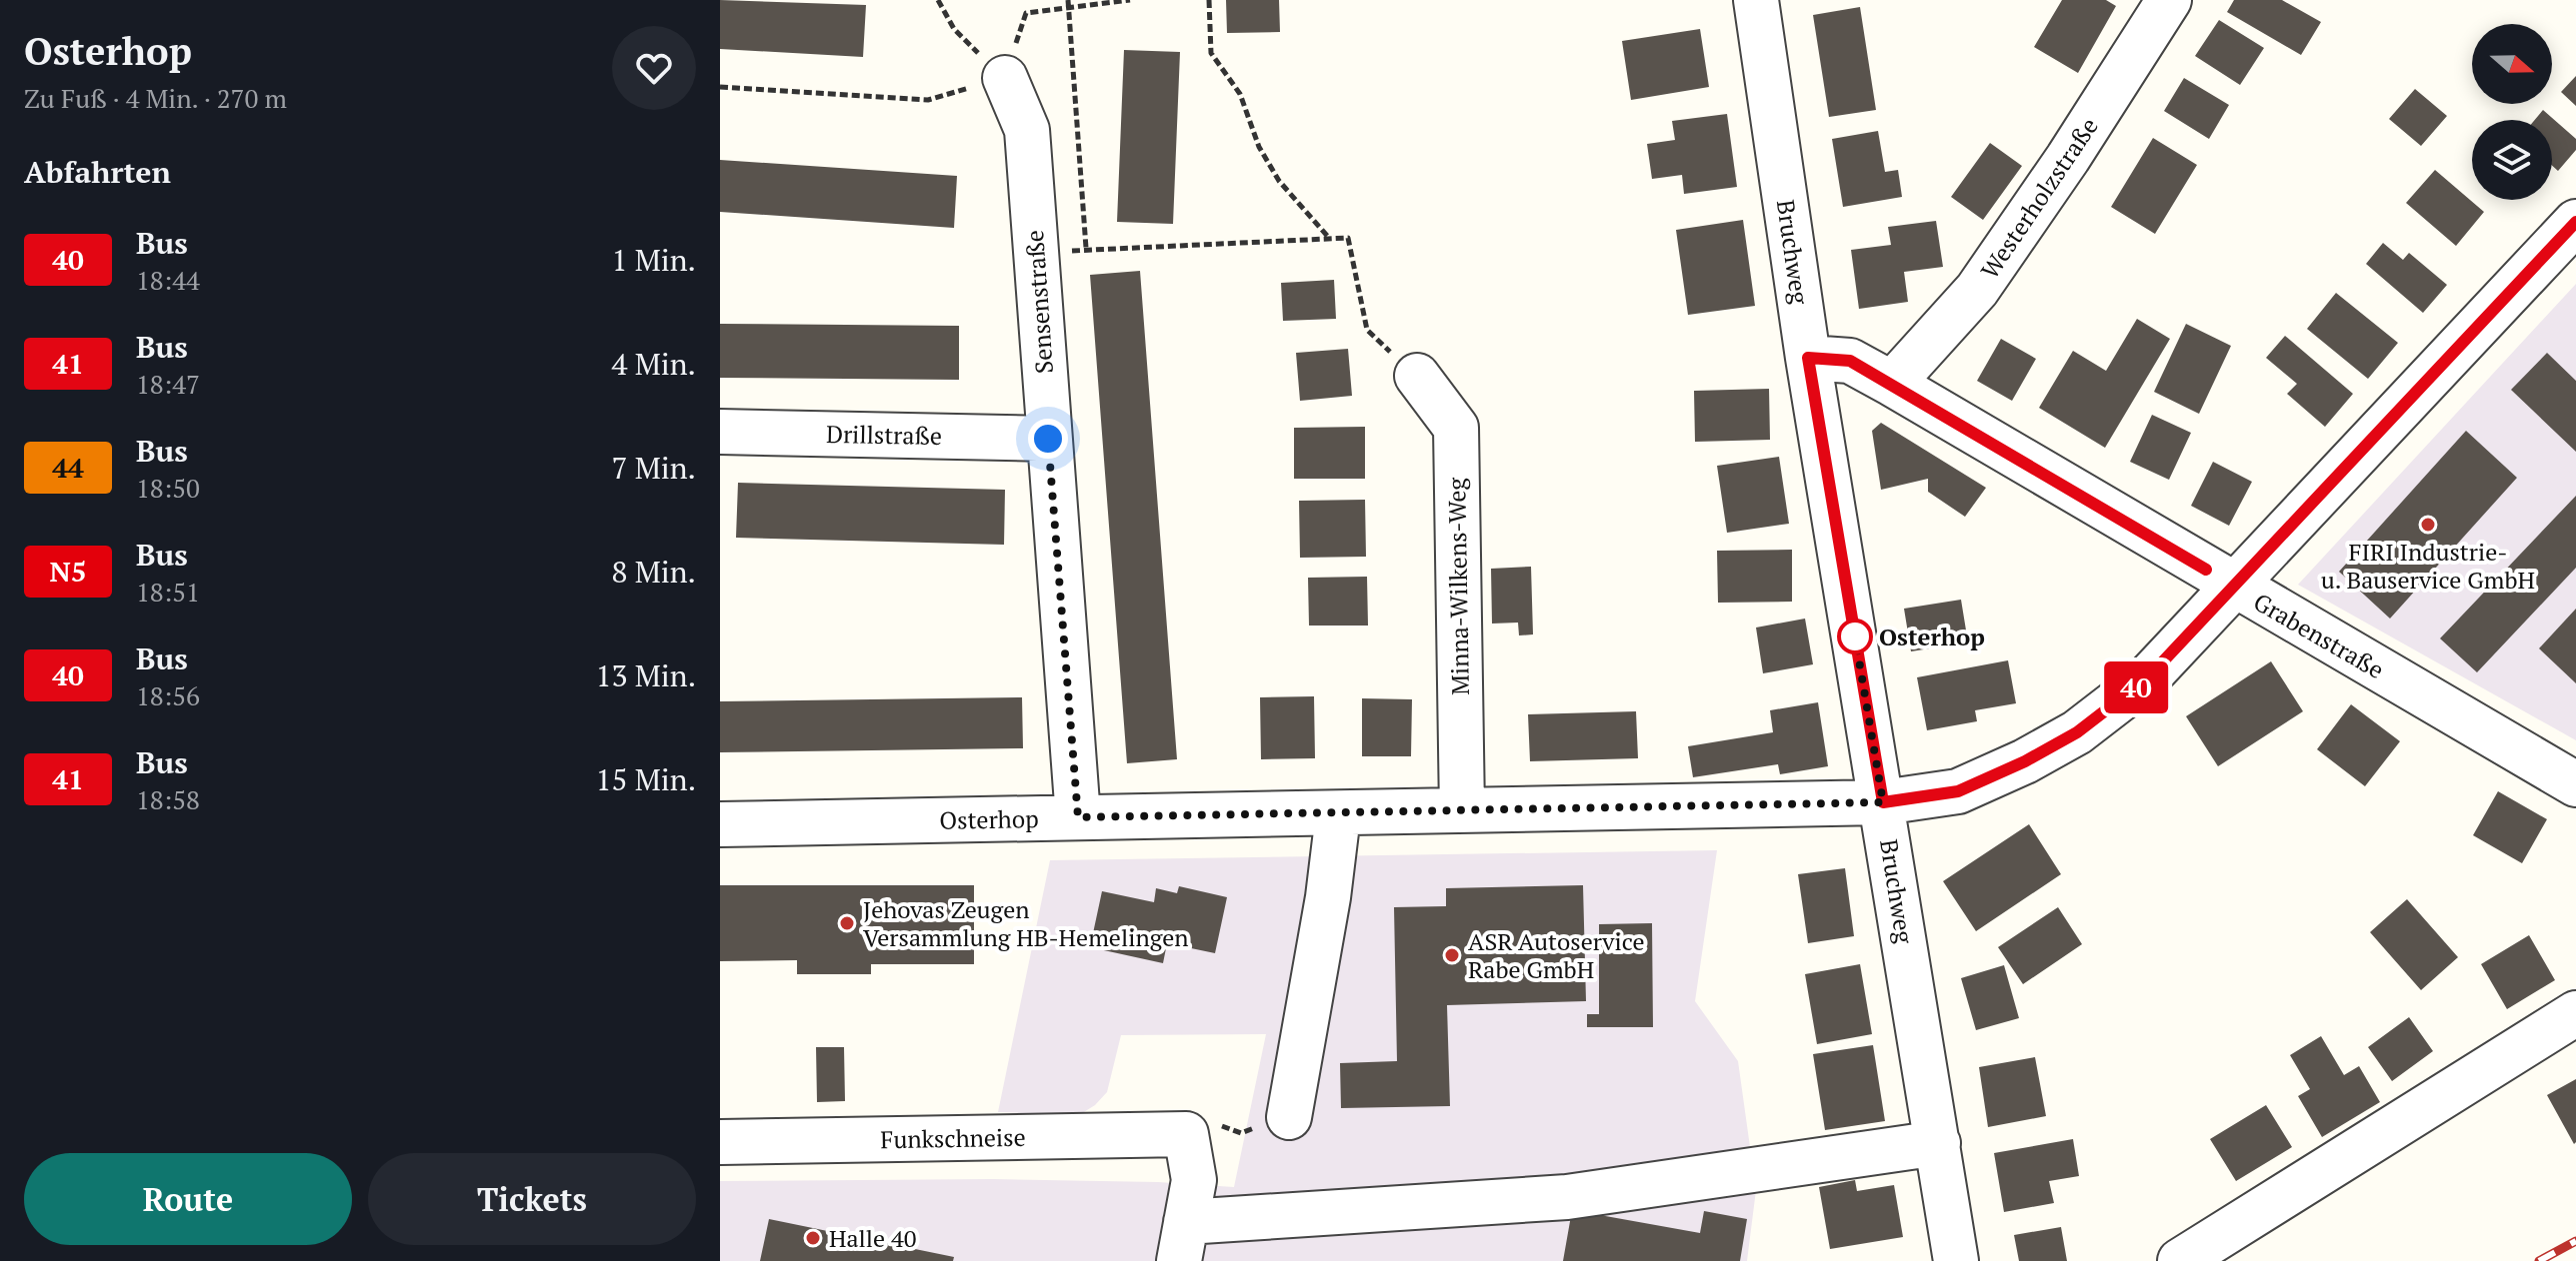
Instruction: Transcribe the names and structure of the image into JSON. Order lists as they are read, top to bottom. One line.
{"streets":{"street":["Westerholzstraße","Bruchweg","Sensenstraße","Drillstraße","Minna-Wilkens-Weg","Grabenstraße","Osterhop","Funkschneise"]},"crossings":[["Westerholzstraße","Grabenstraße"],["Bruchweg","Grabenstraße"],["Bruchweg","Osterhop"],["Sensenstraße","Drillstraße"],["Sensenstraße","Osterhop"],["Minna-Wilkens-Weg","Osterhop"],["Grabenstraße","Osterhop"]],"places":["FIRI Industrie- u. Bauservice GmbH","Osterhop","Jehovas Zeugen Versammlung HB-Hemelingen","ASR Autoservice Rabe GmbH","Halle 40"],"lines":["bus line 40"],"north":"right","page":{"heading":[["Osterhop","Zu Fuß · 4 Min. · 270 m"],"Abfahrten"],"on_map":"40","list":[{"mark":"40","name":"Bus","note":"18:44","value":"1 Min."},{"mark":"41","name":"Bus","note":"18:47","value":"4 Min."},{"mark":"44","name":"Bus","note":"18:50","value":"7 Min."},{"mark":"N5","name":"Bus","note":"18:51","value":"8 Min."},{"mark":"40","name":"Bus","note":"18:56","value":"13 Min."},{"mark":"41","name":"Bus","note":"18:58","value":"15 Min."}],"buttons":["Route","Tickets"]}}
